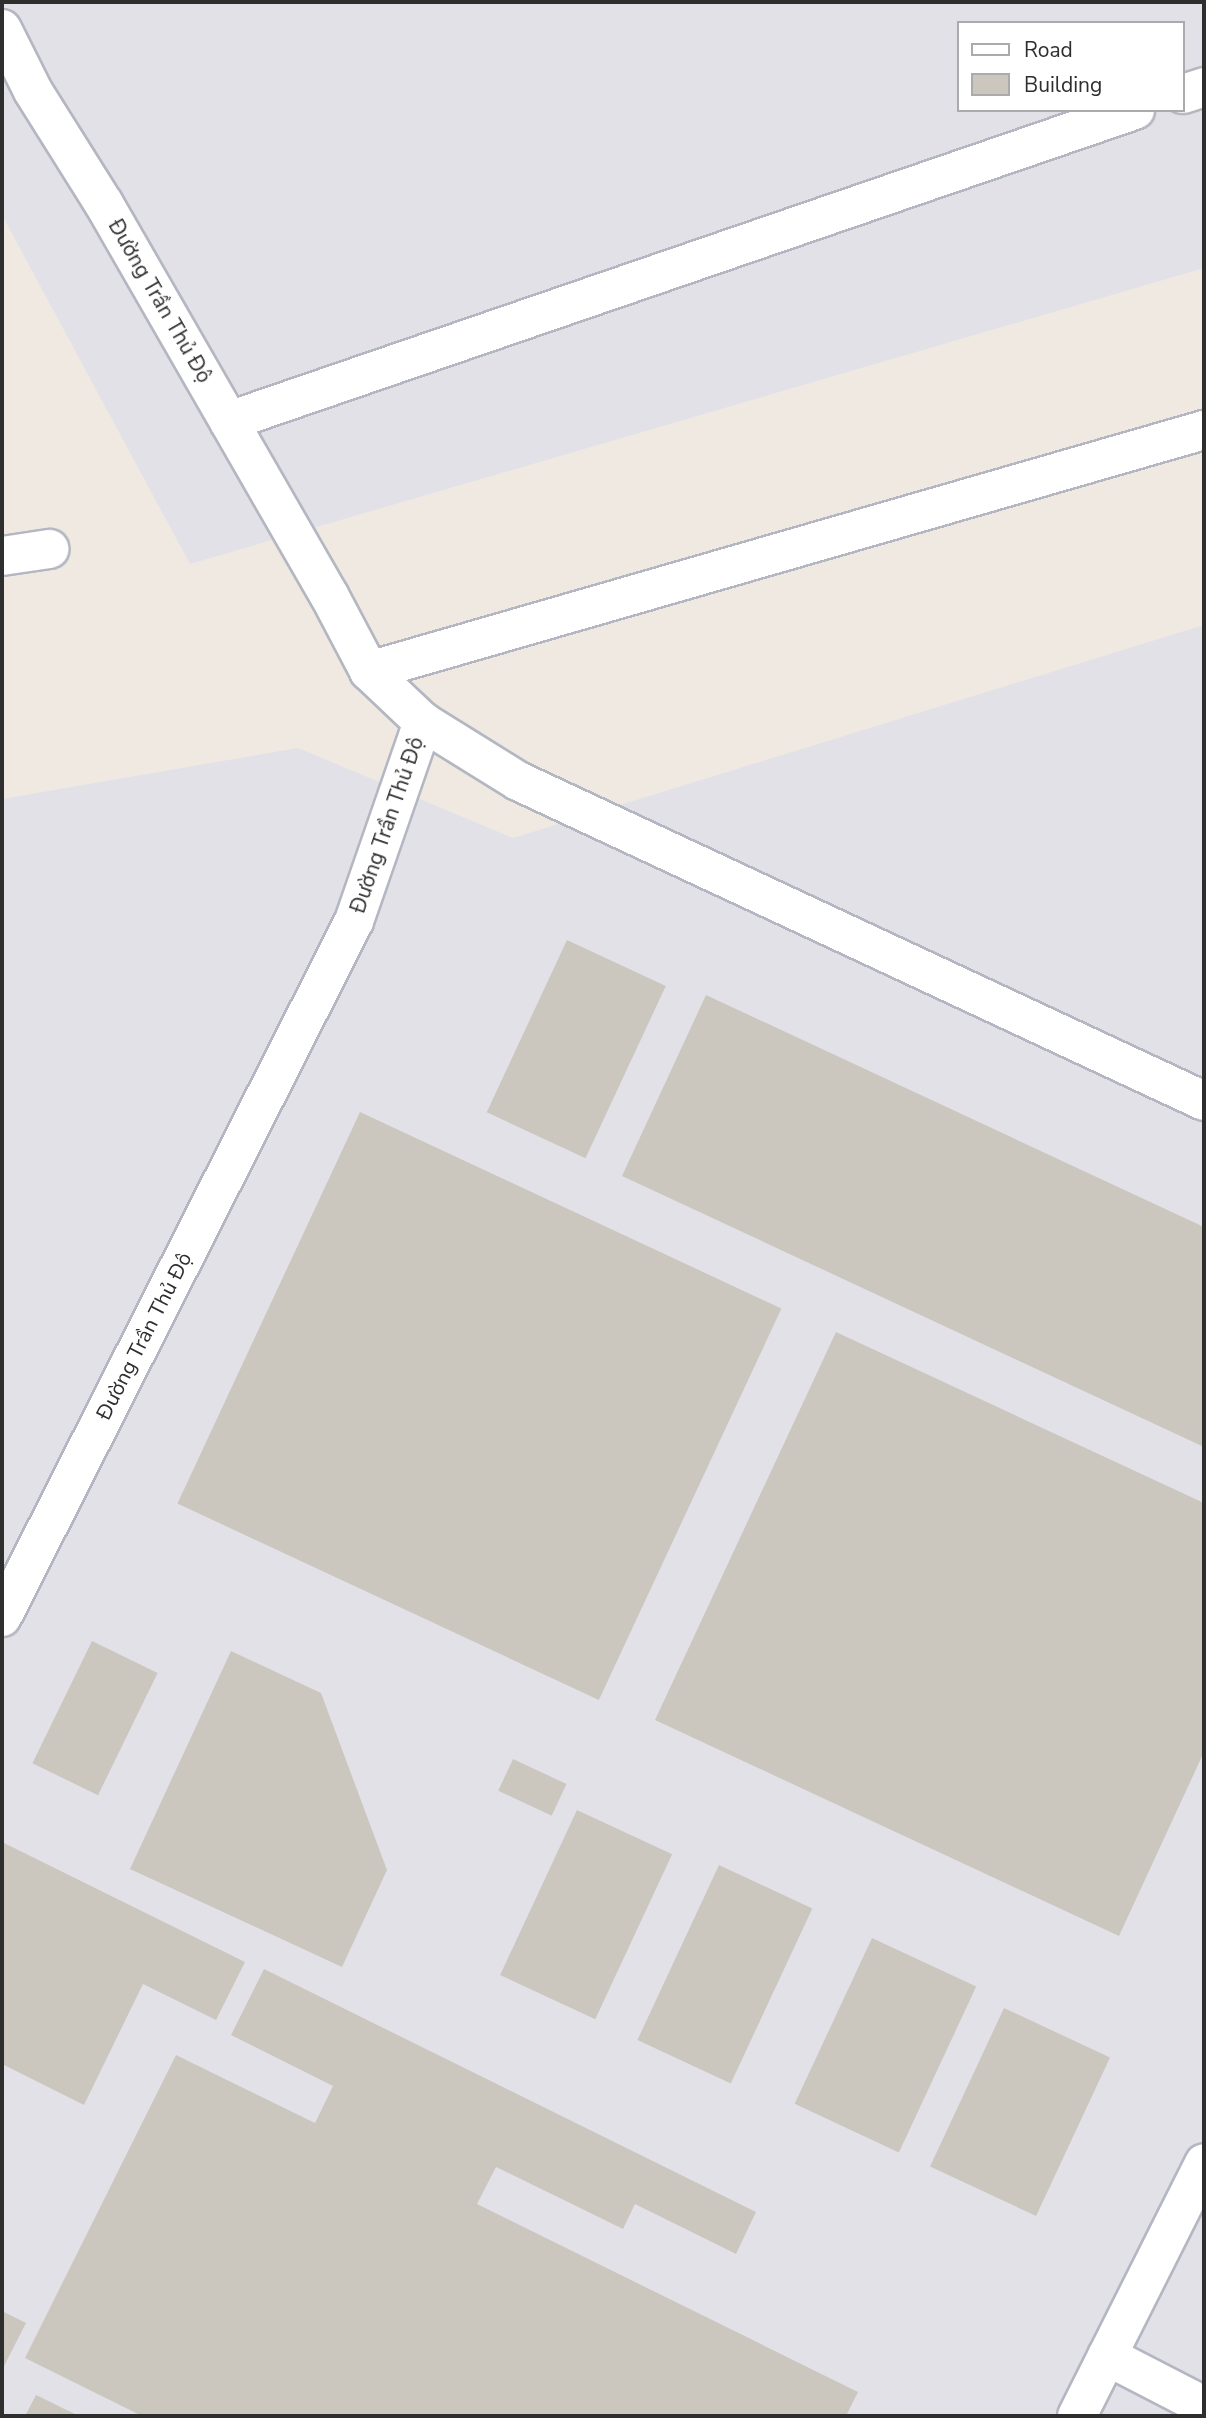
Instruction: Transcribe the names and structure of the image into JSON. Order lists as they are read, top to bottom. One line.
{"streets":{"street":["Đường Trần Thủ Độ"]},"legend":["Road","Building"]}
